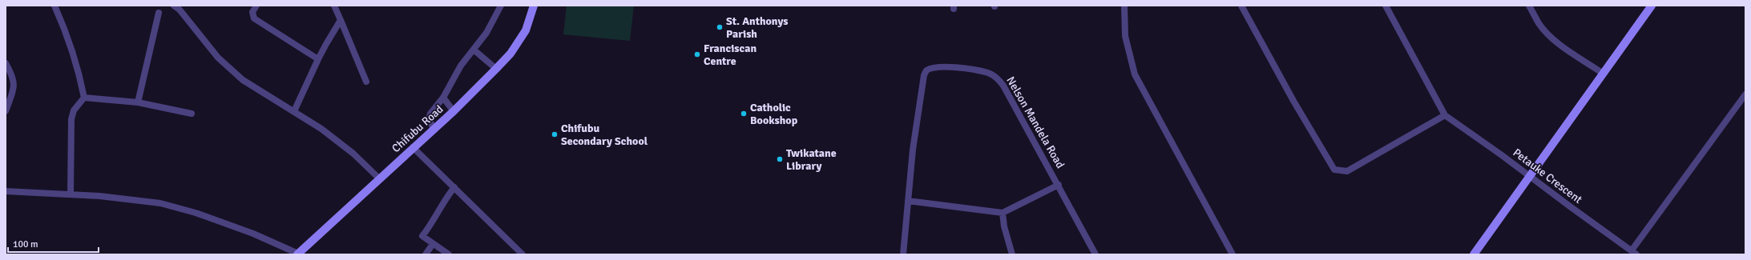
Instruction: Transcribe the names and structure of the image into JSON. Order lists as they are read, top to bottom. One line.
{"streets":{"main road":["Chifubu Road"],"street":["Nelson Mandela Road","Petauke Crescent"]},"places":["St. Anthonys Parish","Franciscan Centre","Catholic Bookshop","Chifubu Secondary School","Twikatane Library"],"scale_bar":"100 m"}
